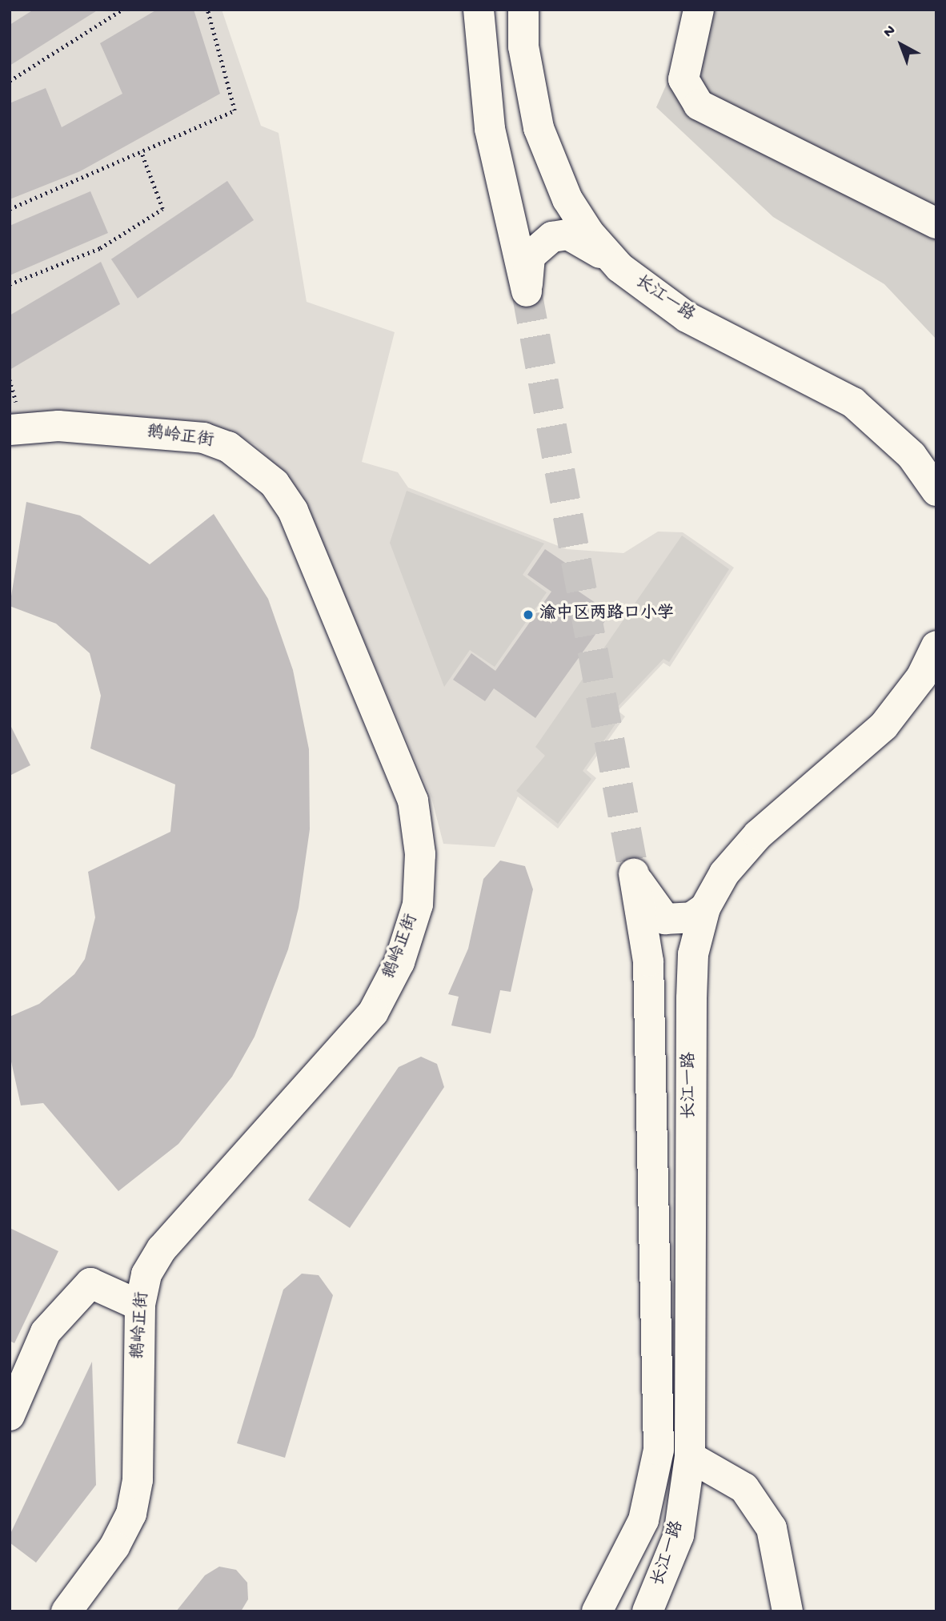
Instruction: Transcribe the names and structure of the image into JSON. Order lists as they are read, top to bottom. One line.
{"streets":{"main road":["长江一路","鹅岭正街"]},"places":["渝中区两路口小学"],"north":"top left"}
